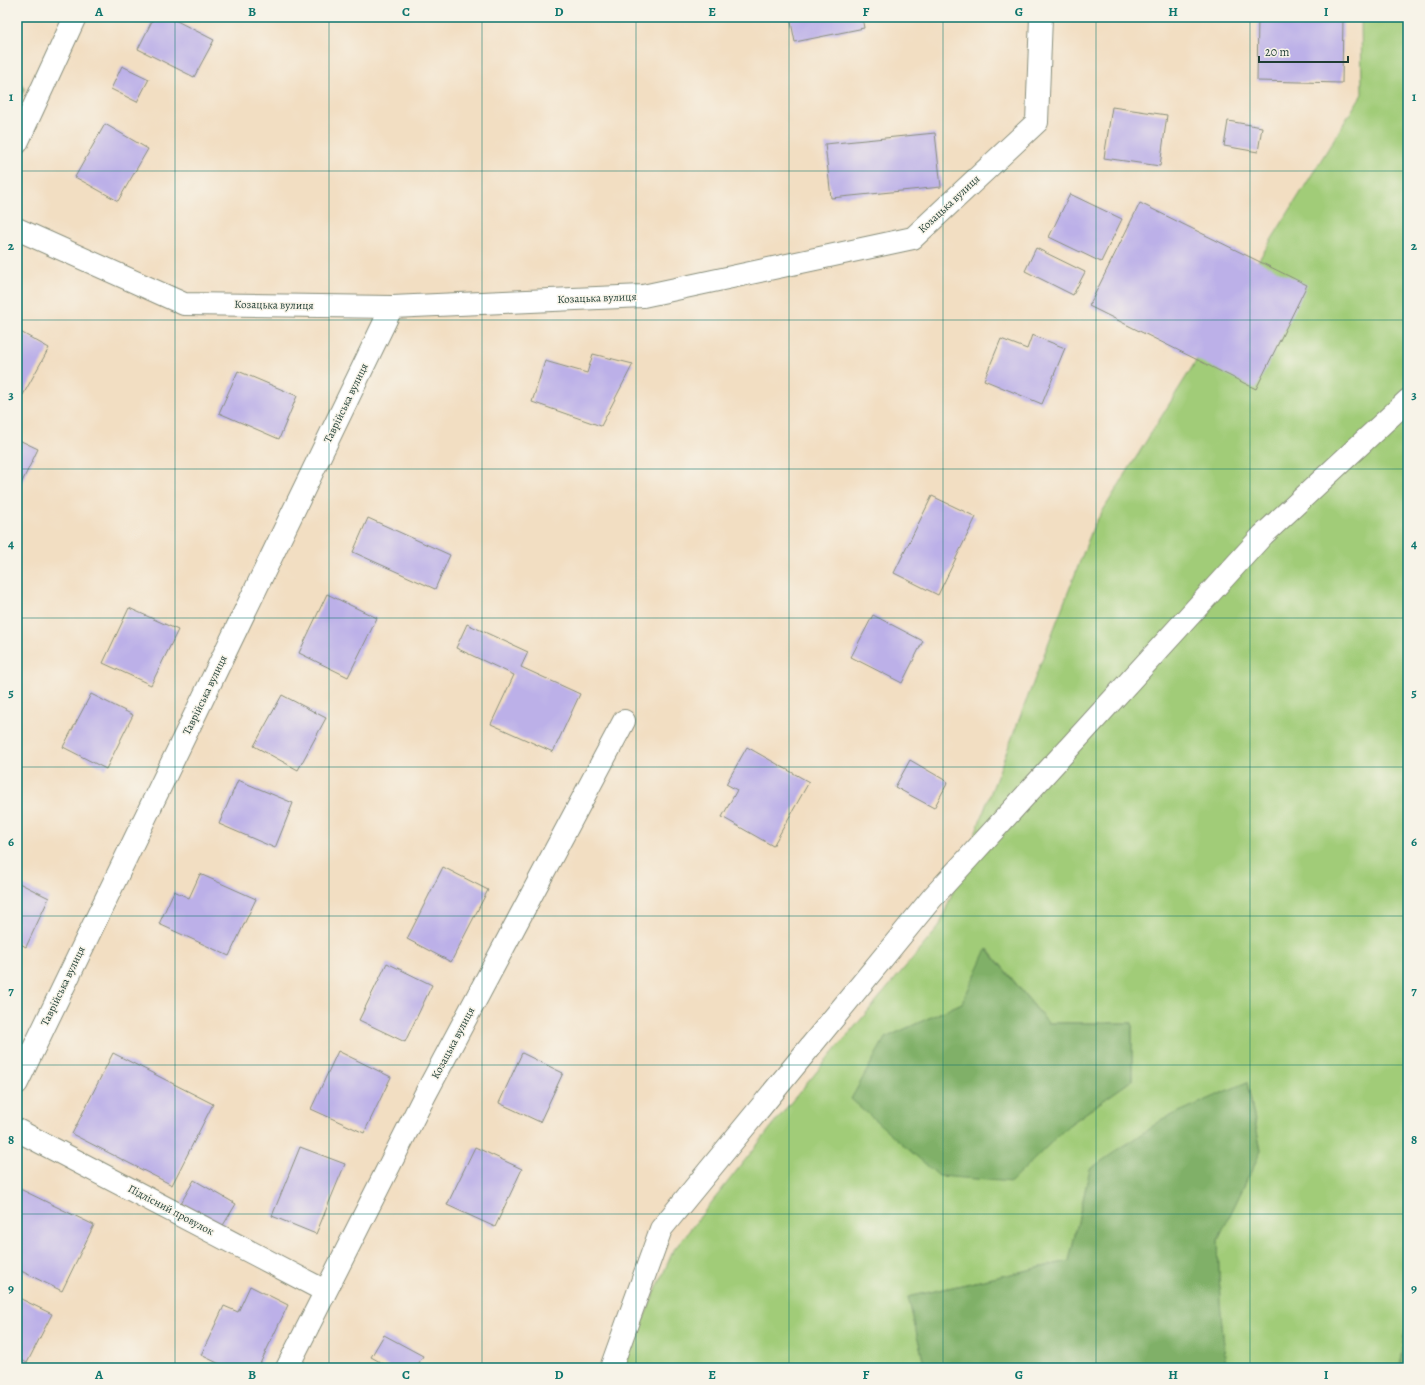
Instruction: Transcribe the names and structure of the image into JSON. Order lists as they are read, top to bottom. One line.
{"streets":{"street":["Козацька вулиця","Таврійська вулиця","Підлісний провулок"]},"crossings":[["Козацька вулиця","Таврійська вулиця"],["Козацька вулиця","Підлісний провулок"]],"scale_bar":"20 m","grid":{"columns":["A","B","C","D","E","F","G","H","I"],"rows":["1","2","3","4","5","6","7","8","9"]}}
